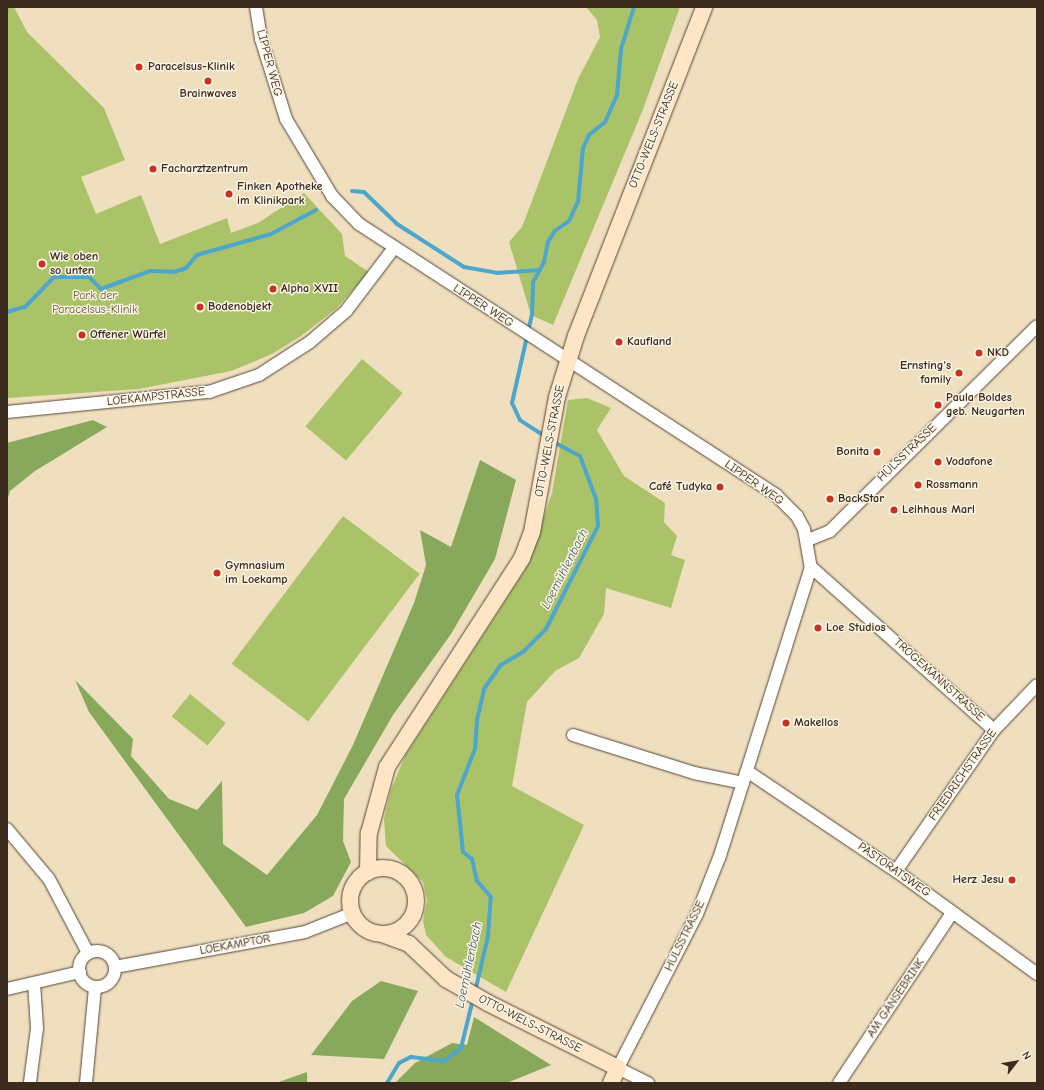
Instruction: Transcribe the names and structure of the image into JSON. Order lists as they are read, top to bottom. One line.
{"streets":{"main road":["OTTO-WELS-STRASSE","HÜLSSTRASSE"],"street":["LIPPER WEG","LOEKAMPSTRASSE","TROGEMANNSTRASSE","FRIEDRICHSTRASSE","PASTORATSWEG","LOEKAMPTOR","AM GÄNSEBRINK"]},"crossings":[["LIPPER WEG","OTTO-WELS-STRASSE"],["LIPPER WEG","LOEKAMPSTRASSE"],["LIPPER WEG","HÜLSSTRASSE"],["OTTO-WELS-STRASSE","HÜLSSTRASSE"],["OTTO-WELS-STRASSE","LOEKAMPTOR"],["HÜLSSTRASSE","TROGEMANNSTRASSE"],["HÜLSSTRASSE","PASTORATSWEG"],["TROGEMANNSTRASSE","FRIEDRICHSTRASSE"],["FRIEDRICHSTRASSE","PASTORATSWEG"],["PASTORATSWEG","AM GÄNSEBRINK"]],"water":["Loemühlenbach"],"parks":["Park der Paracelsus-Klinik"],"places":["Paracelsus-Klinik","Brainwaves","Facharztzentrum","Finken Apotheke im Klinikpark","Wie oben so unten","Alpha XVII","Bodenobjekt","Offener Würfel","Kaufland","NKD","Ernsting's family","Paula Boldes geb. Neugarten","Bonita","Vodafone","Rossmann","Café Tudyka","BackStar","Leihhaus Marl","Gymnasium im Loekamp","Loe Studios","Makellos","Herz Jesu"],"north":"top right"}
